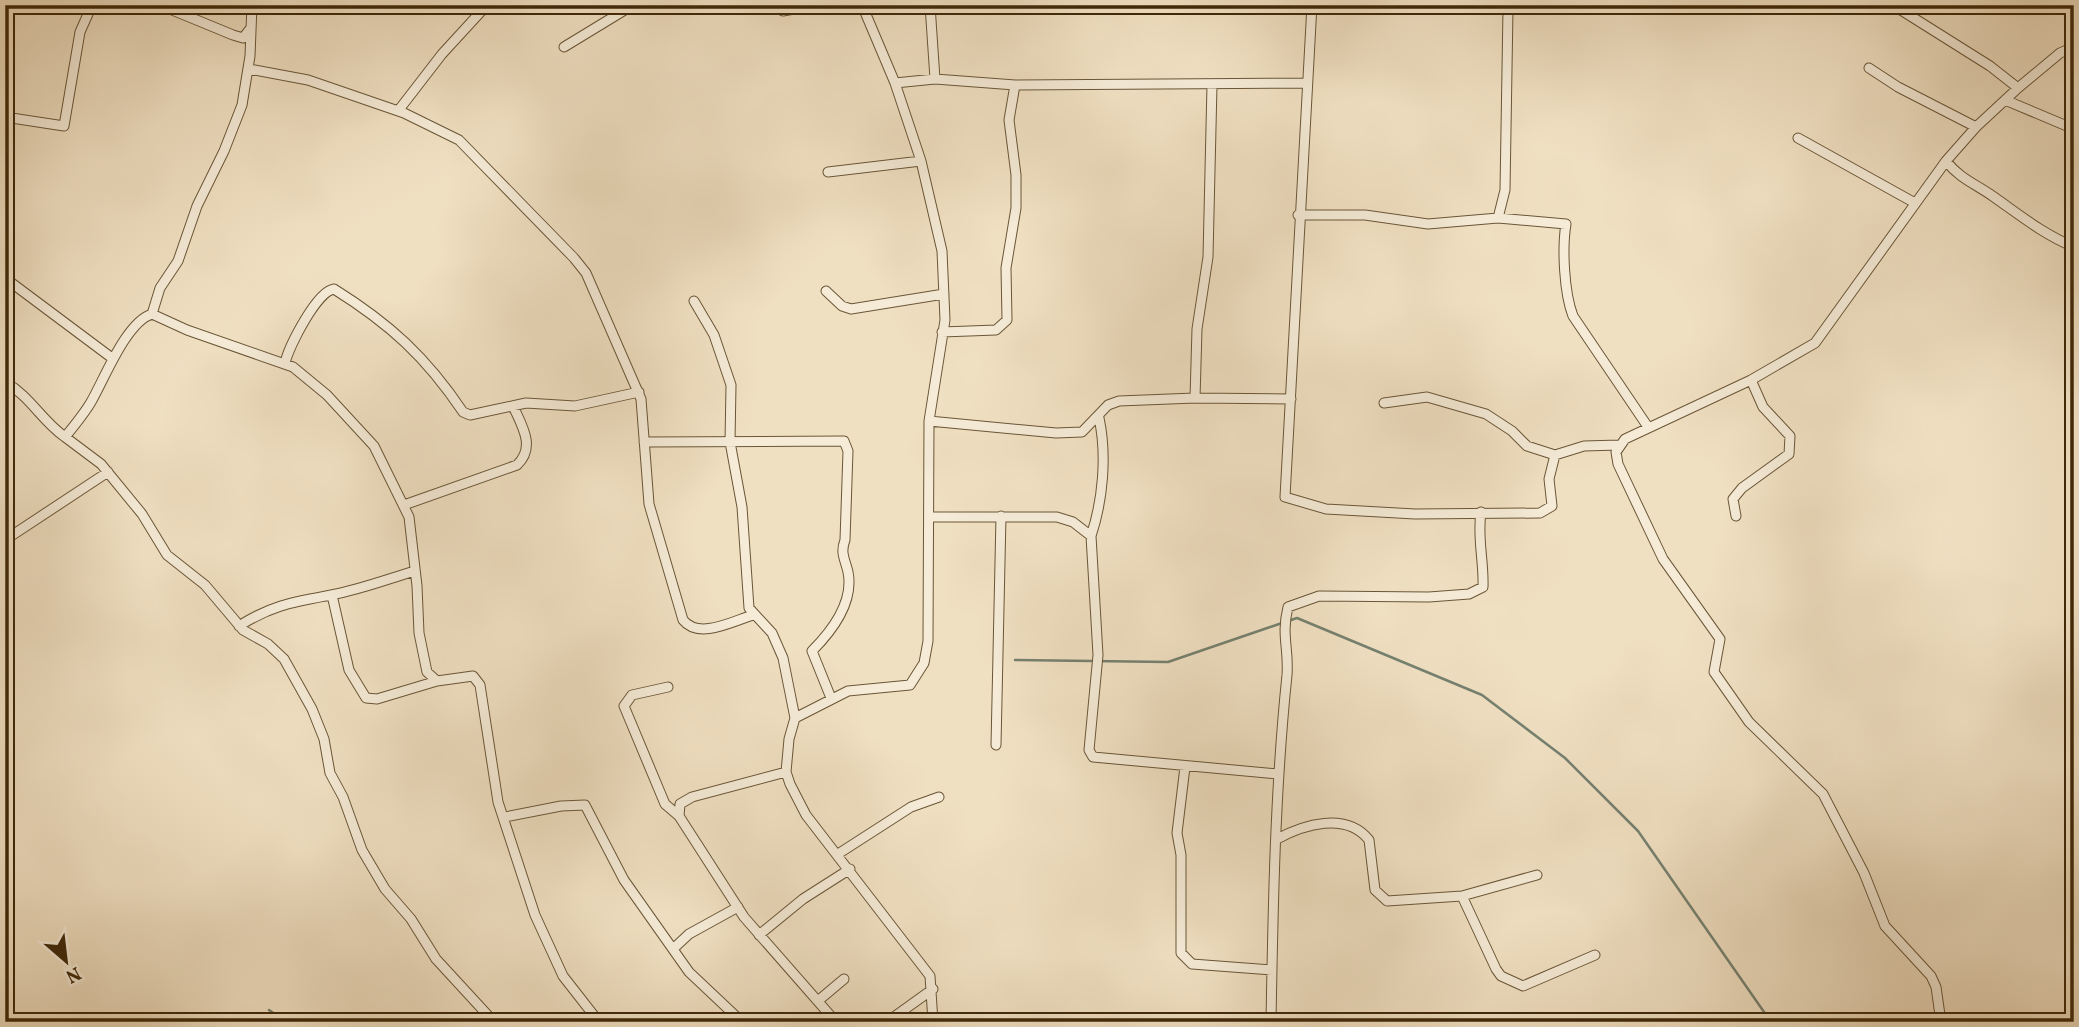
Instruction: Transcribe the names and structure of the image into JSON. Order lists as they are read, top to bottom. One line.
{"north":"bottom right"}
